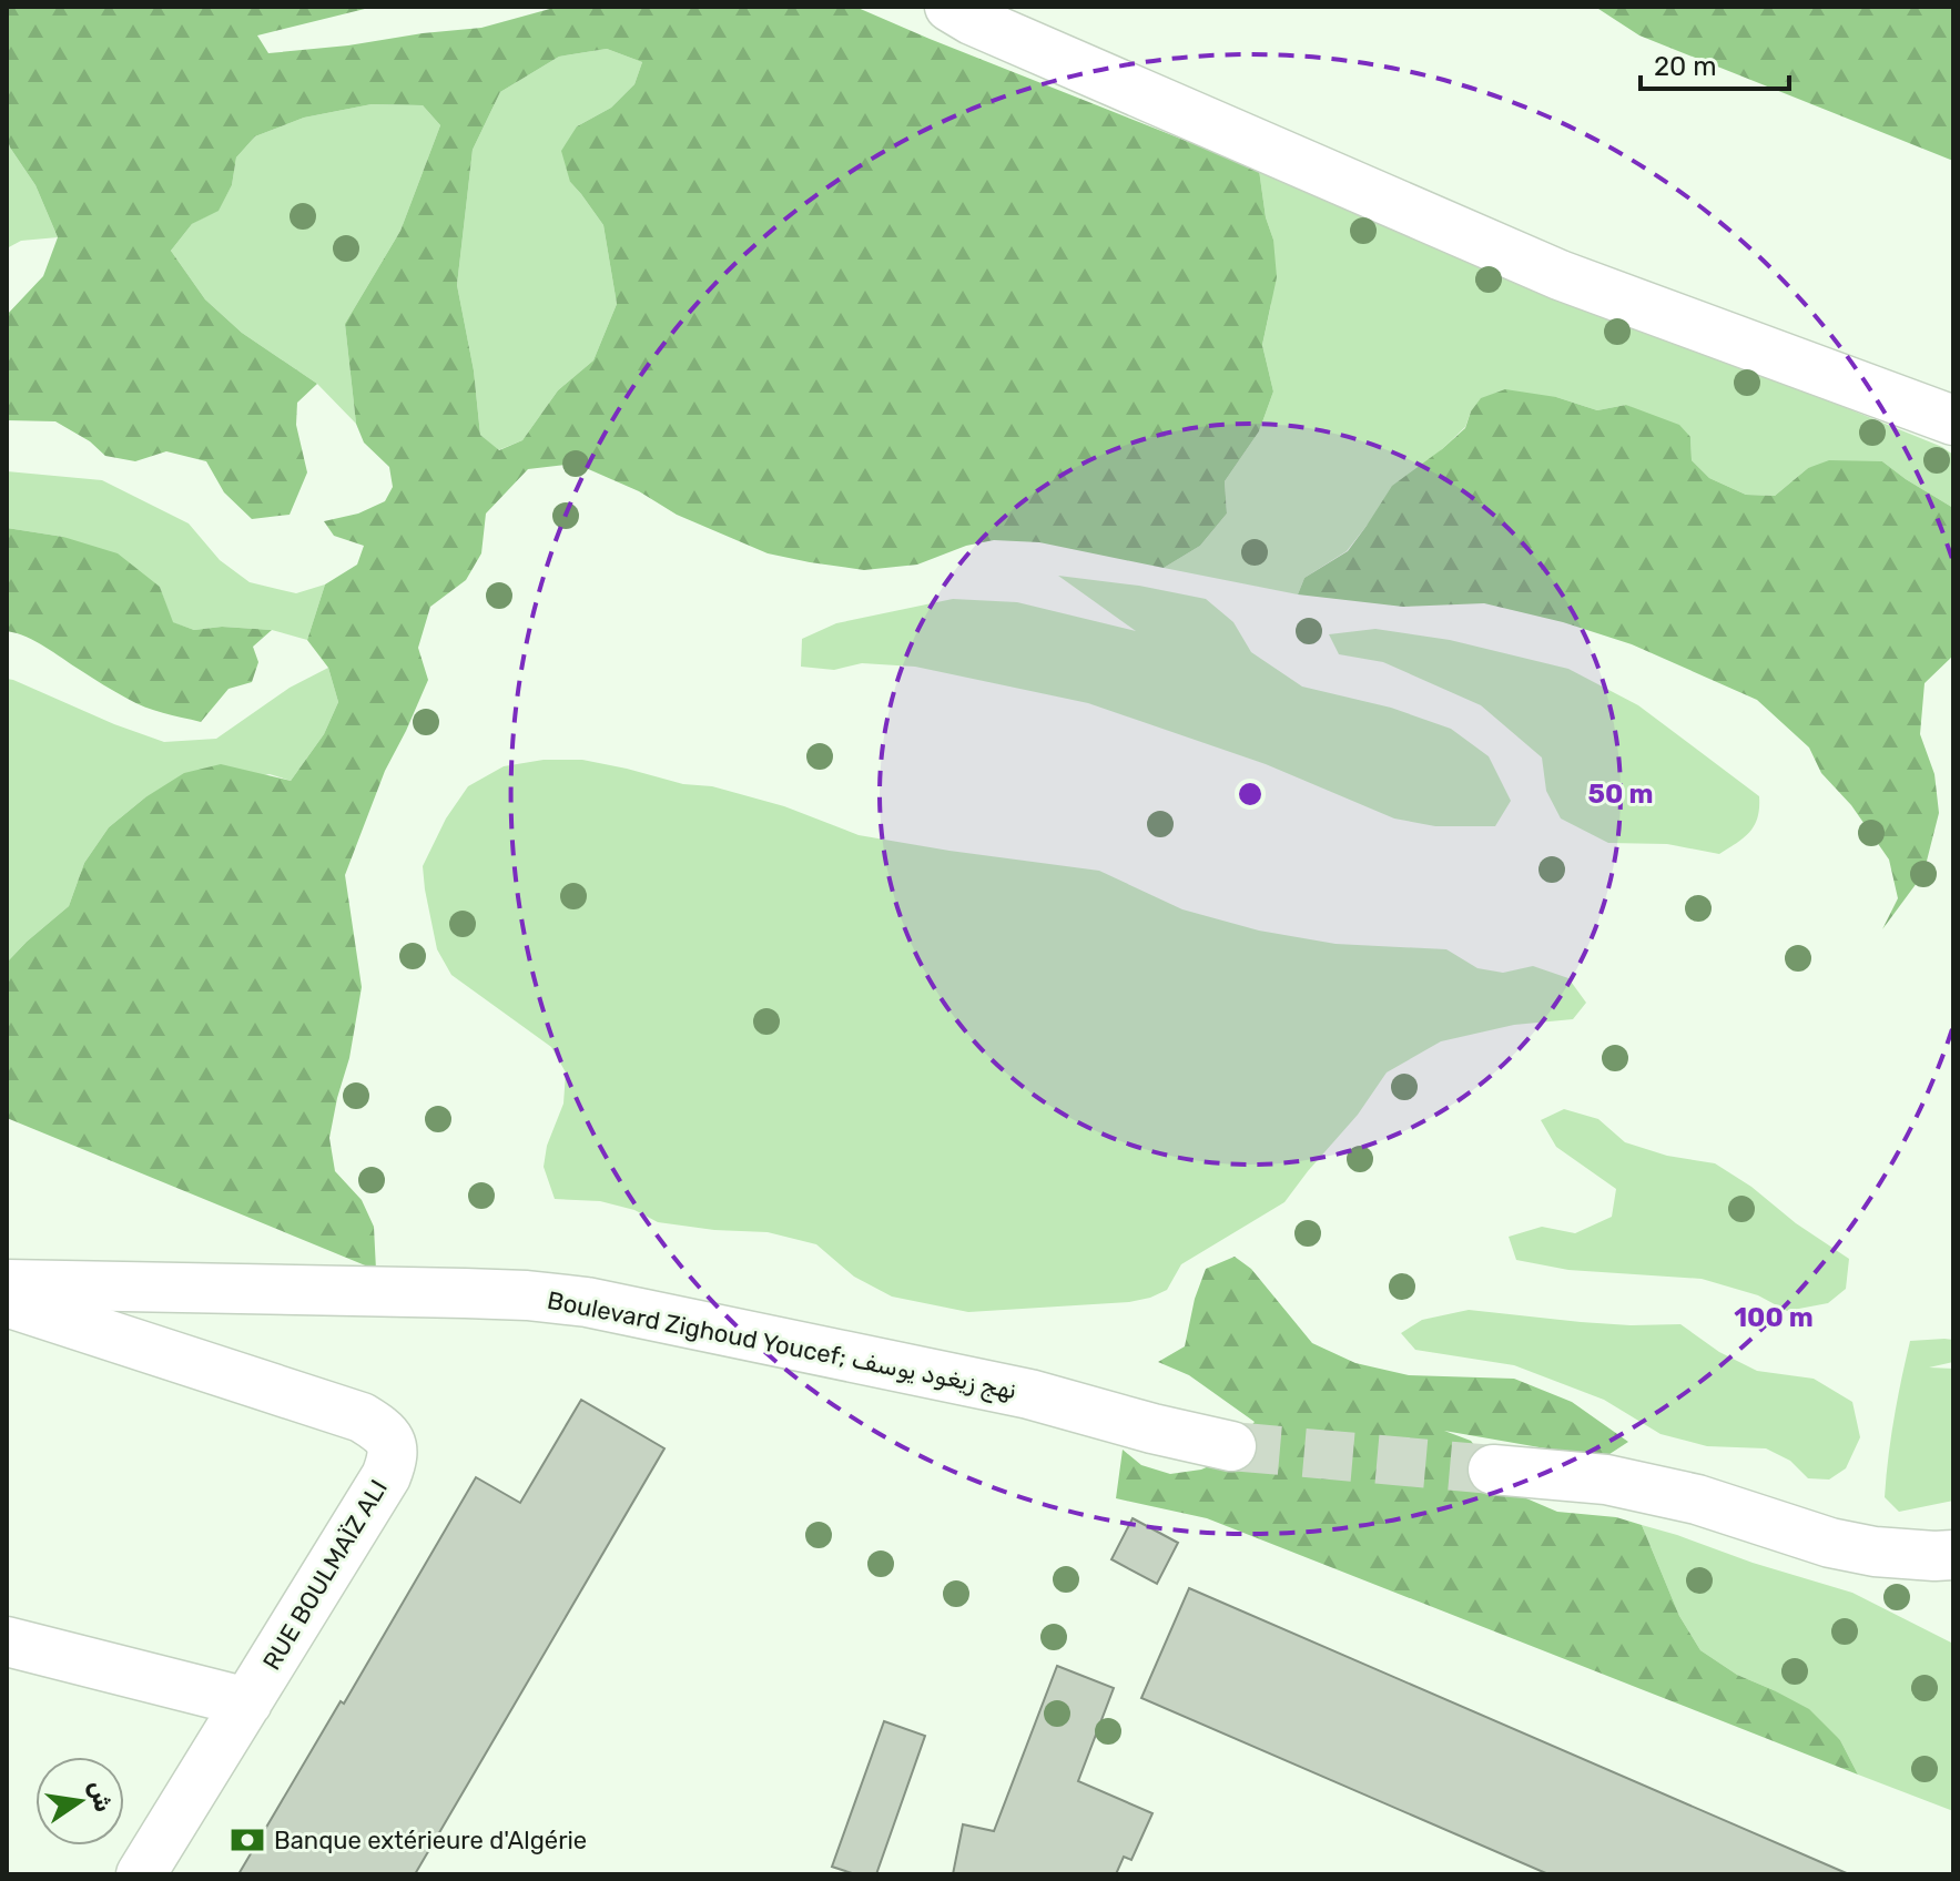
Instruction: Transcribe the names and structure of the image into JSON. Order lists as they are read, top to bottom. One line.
{"streets":{"street":["Boulevard Zighoud Youcef; نهج زيغود يوسف","RUE BOULMAÏZ ALI"]},"places":{"bank":["Banque extérieure d'Algérie"]},"scale_bar":"20 m","north":"right","rings":["50 m","100 m"]}
